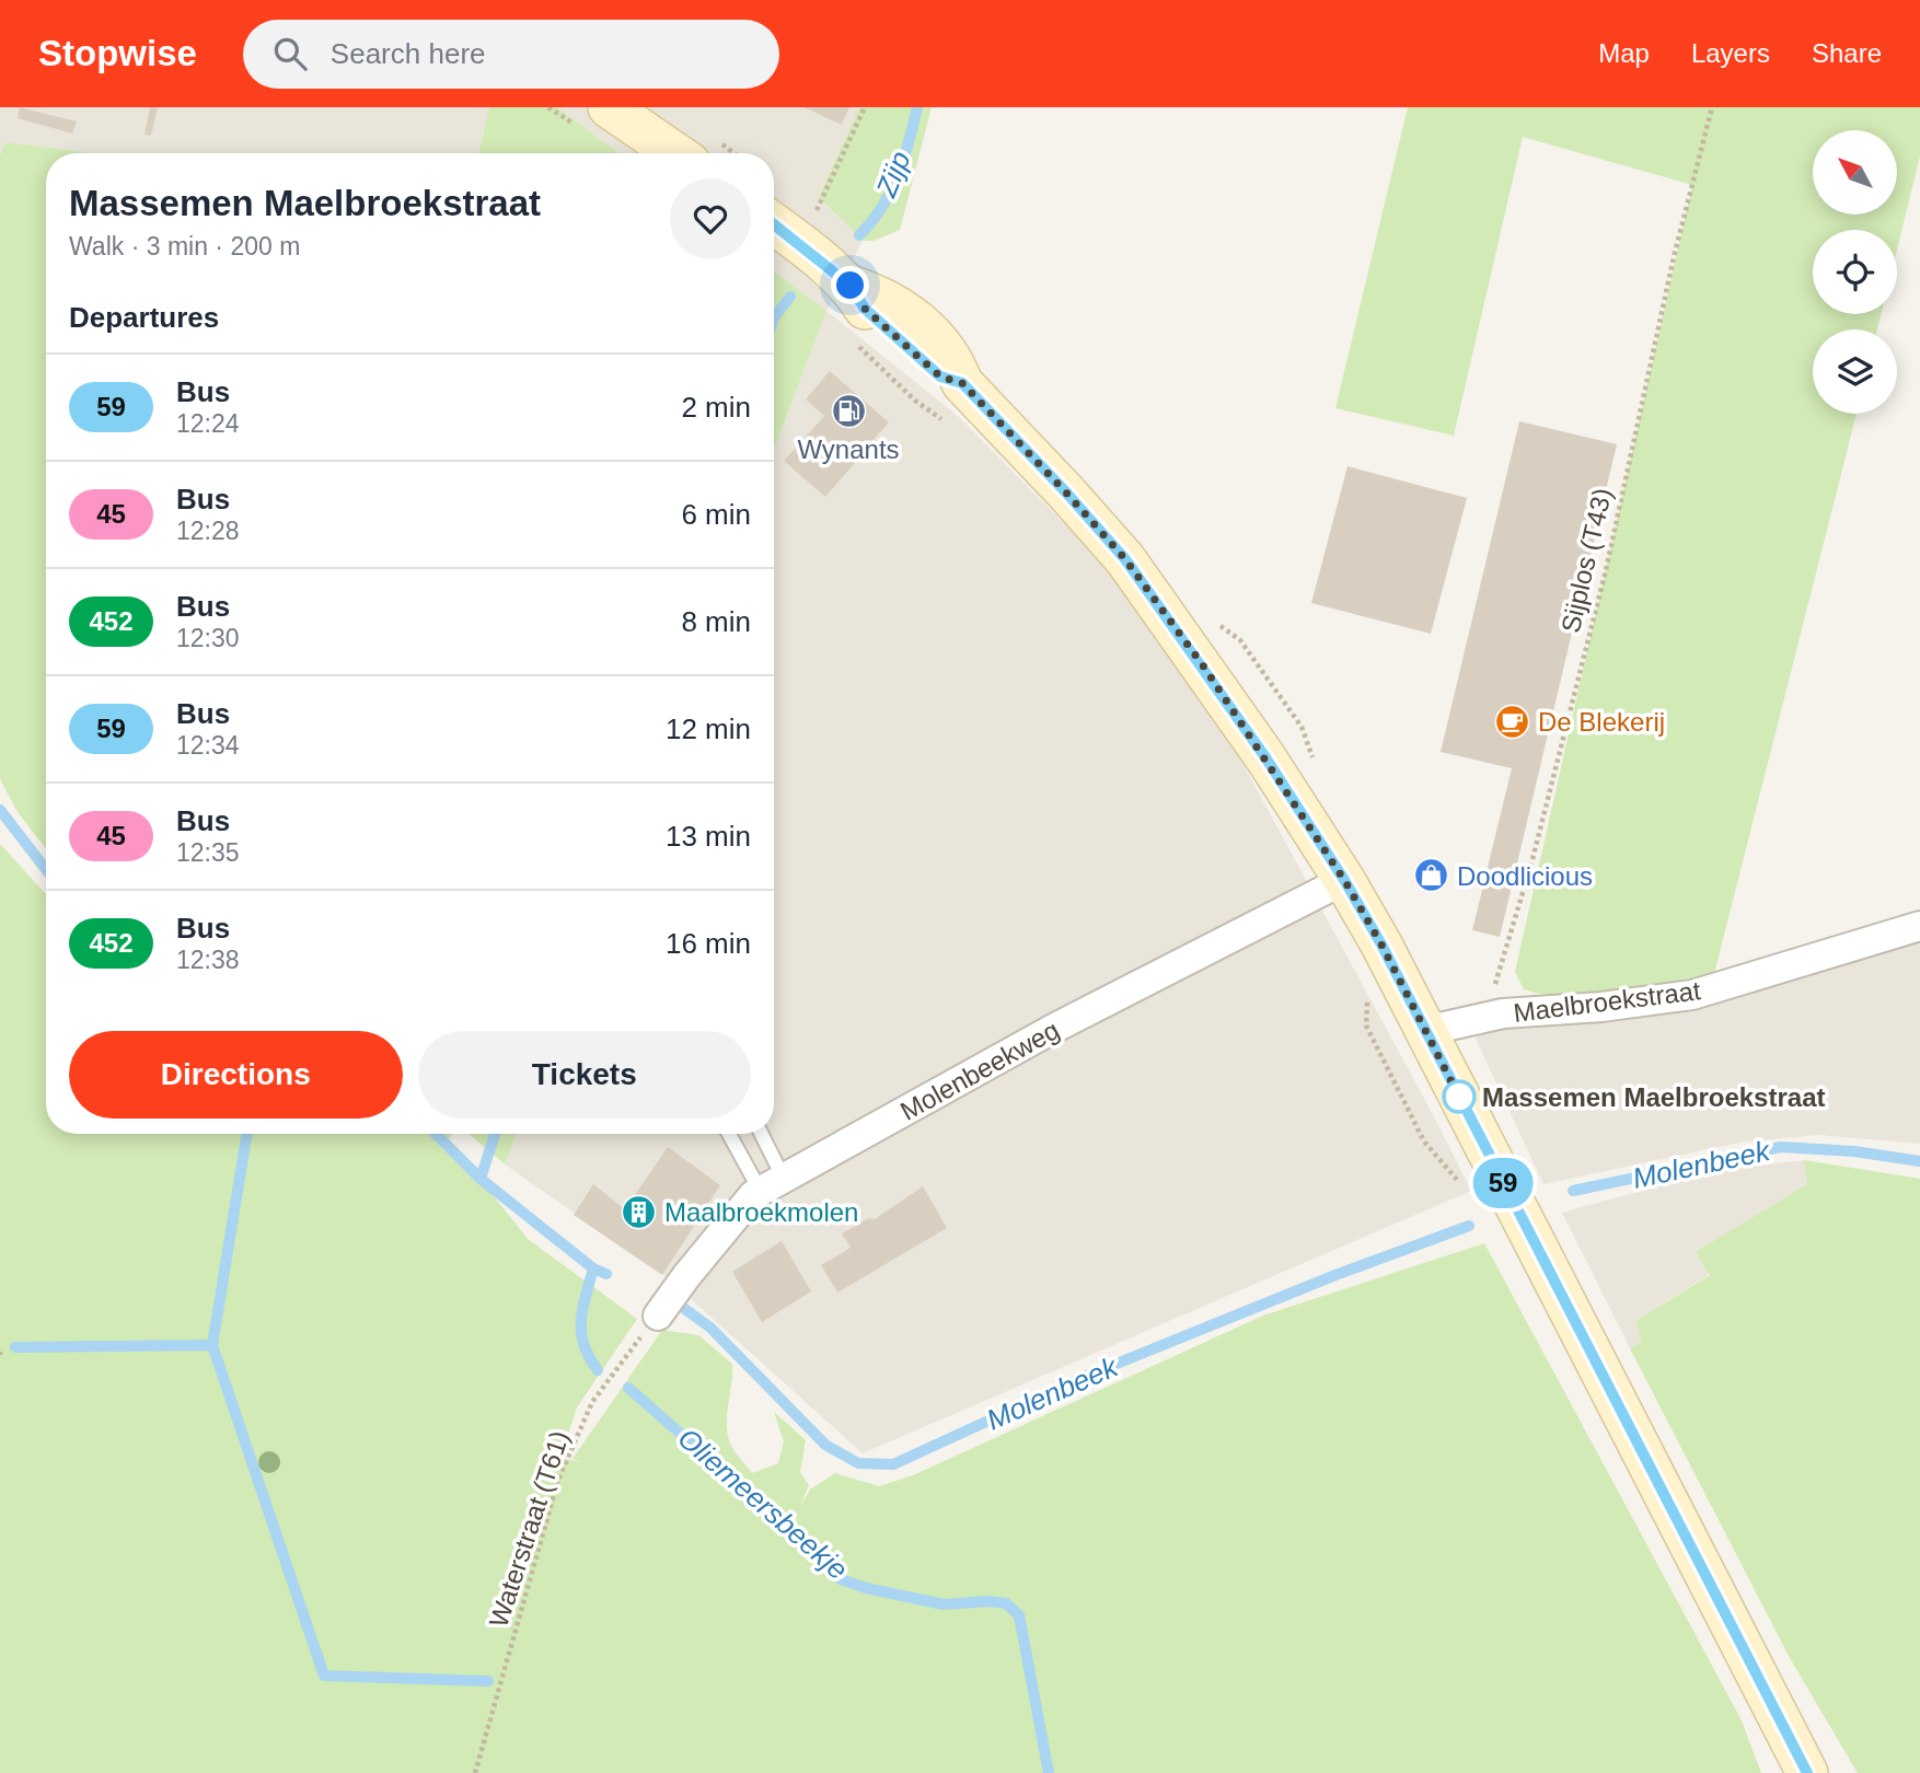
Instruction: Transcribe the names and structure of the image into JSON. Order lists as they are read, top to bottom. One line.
{"streets":{"street":["Maelbroekstraat","Molenbeekweg"],"path":["Sijplos (T43)","Waterstraat (T61)"]},"crossings":[["Sijplos (T43)","Maelbroekstraat"],["Molenbeekweg","Waterstraat (T61)"]],"water":["Zijp","Molenbeek","Oliemeersbeekje"],"places":{"fuel station":["Wynants"],"cafe":["De Blekerij"],"shop":["Doodlicious"],"other":["Massemen Maelbroekstraat"],"building":["Maalbroekmolen"]},"lines":["bus line 59"],"north":"top left","page":{"header":"Stopwise","search":"Search here","nav":["Map","Layers","Share"],"on_map":"59","heading":[["Massemen Maelbroekstraat","Walk · 3 min · 200 m"],"Departures"],"list":[{"mark":"59","name":"Bus","note":"12:24","value":"2 min"},{"mark":"45","name":"Bus","note":"12:28","value":"6 min"},{"mark":"452","name":"Bus","note":"12:30","value":"8 min"},{"mark":"59","name":"Bus","note":"12:34","value":"12 min"},{"mark":"45","name":"Bus","note":"12:35","value":"13 min"},{"mark":"452","name":"Bus","note":"12:38","value":"16 min"}],"buttons":["Directions","Tickets"]}}
